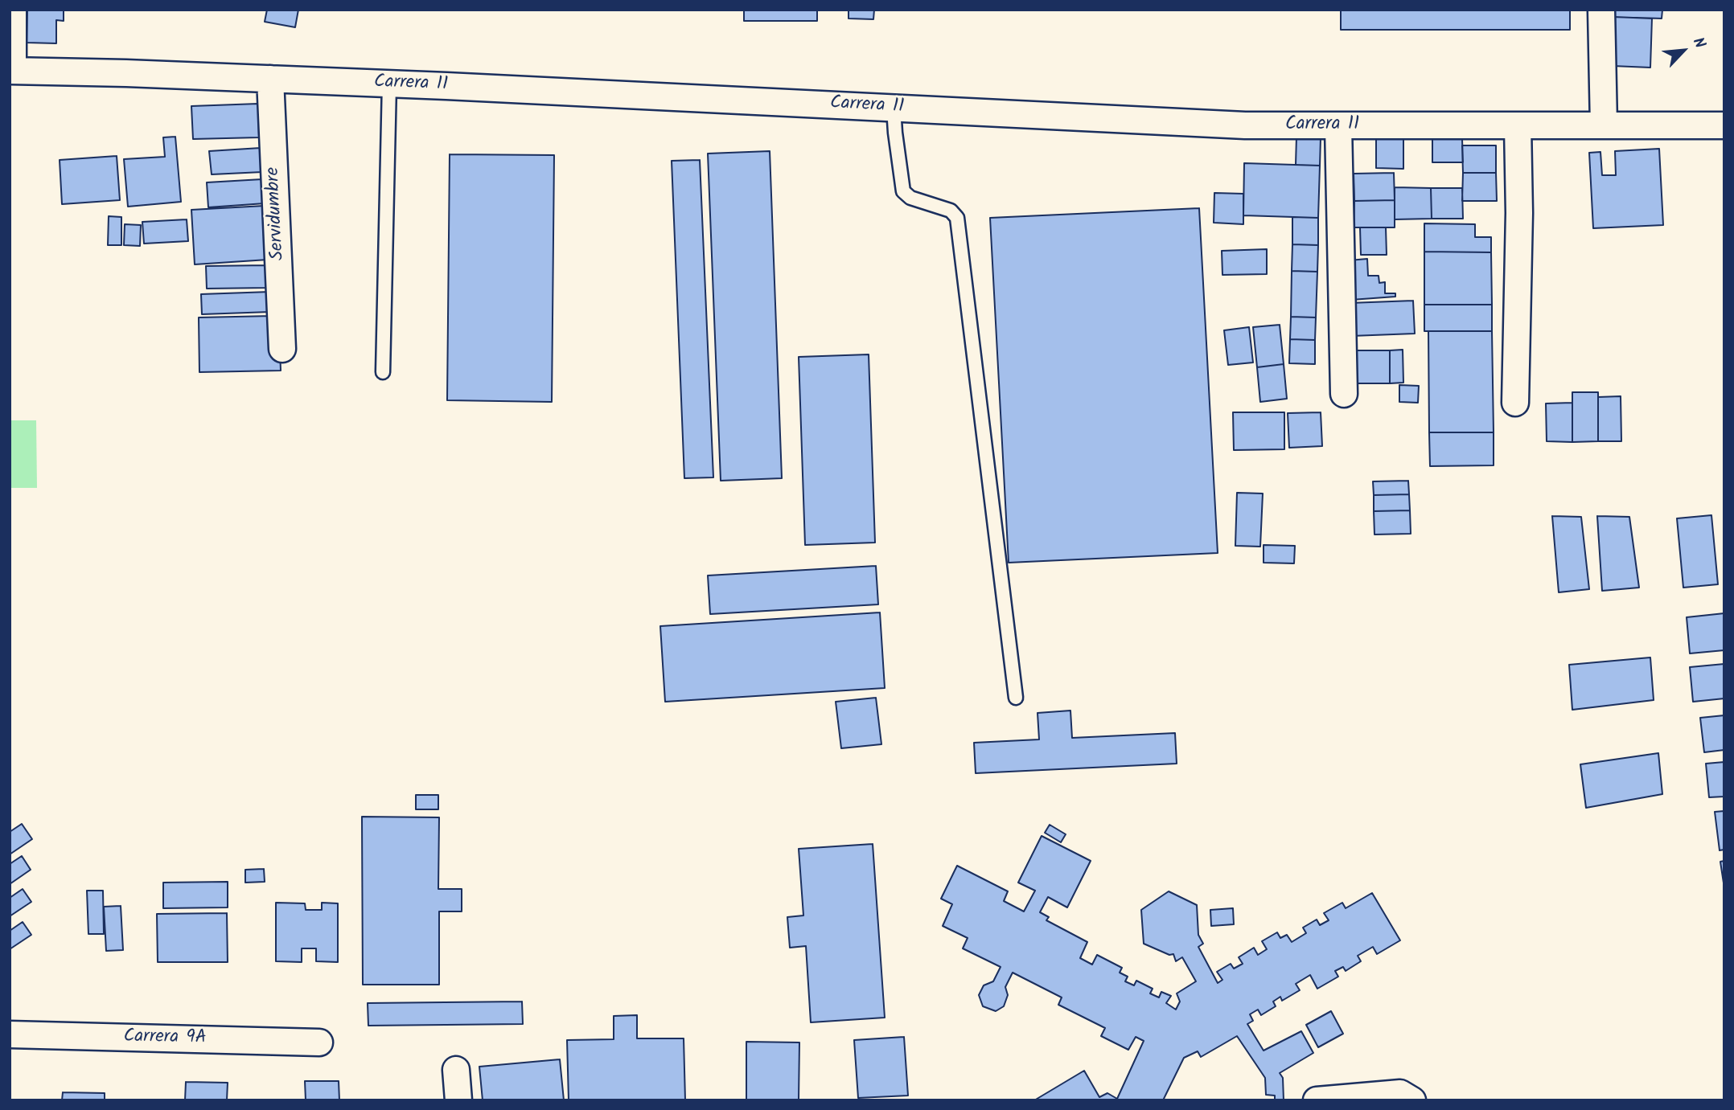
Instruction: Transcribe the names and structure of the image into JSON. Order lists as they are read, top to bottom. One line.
{"streets":{"street":["Carrera 11","Servidumbre","Carrera 9A"]},"crossings":[["Carrera 11","Servidumbre"]],"north":"top right"}
